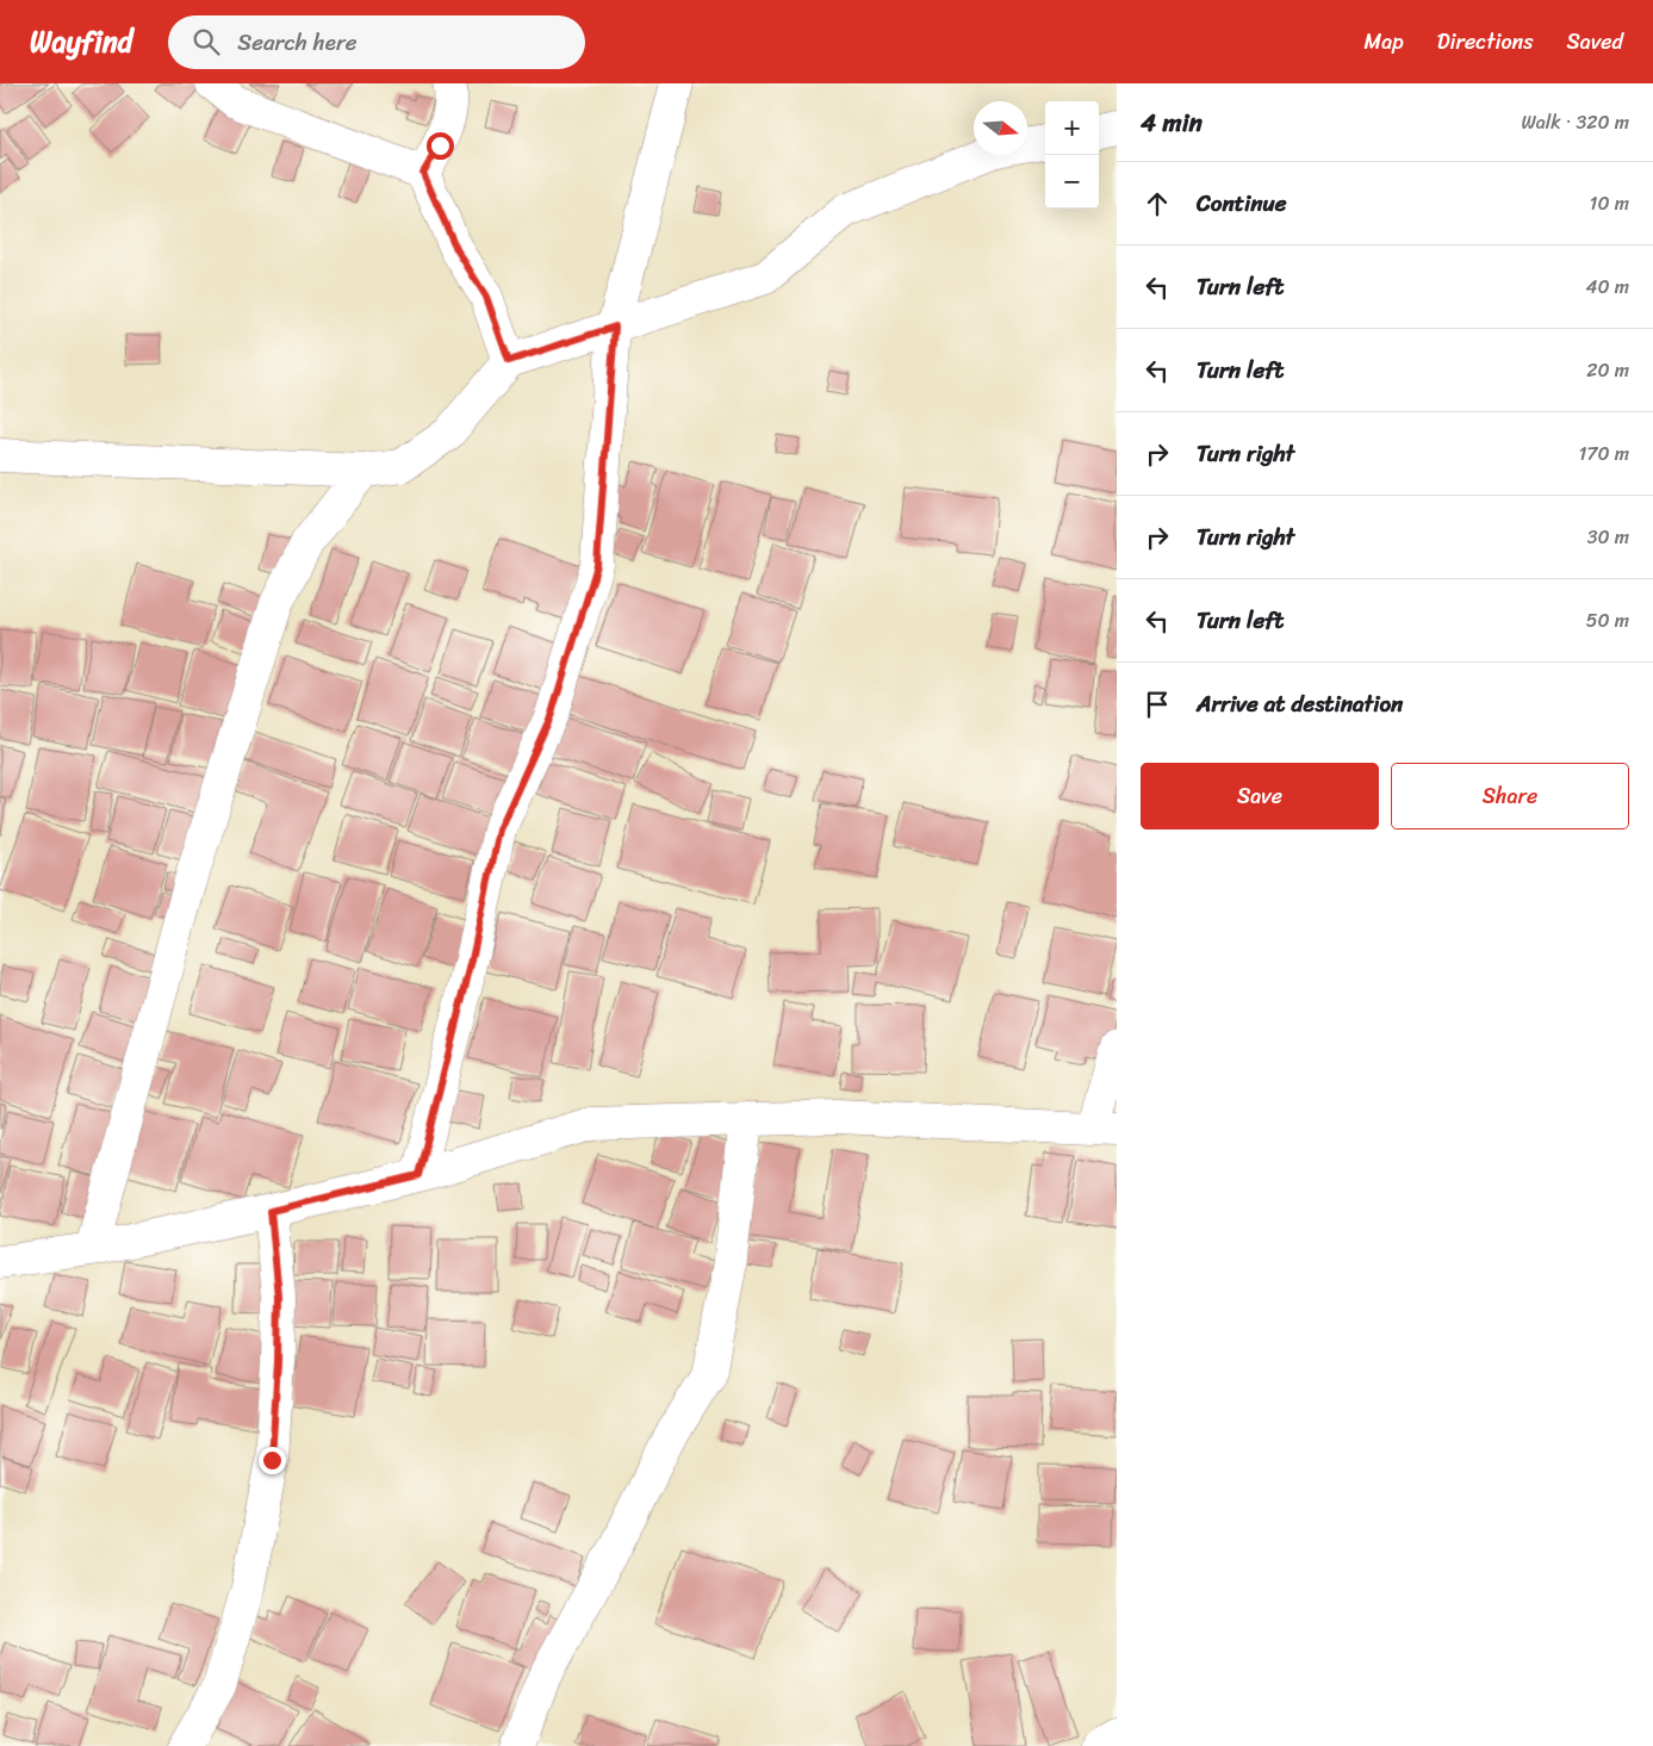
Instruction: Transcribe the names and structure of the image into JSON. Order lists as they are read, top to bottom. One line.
{"north":"right","page":{"header":"Wayfind","search":"Search here","nav":["Map","Directions","Saved"],"heading":["4 min","Walk · 320 m"],"map_buttons":["+","−"],"list":[["Continue","10 m"],["Turn left","40 m"],["Turn left","20 m"],["Turn right","170 m"],["Turn right","30 m"],["Turn left","50 m"],"Arrive at destination"],"buttons":["Save","Share"]}}
